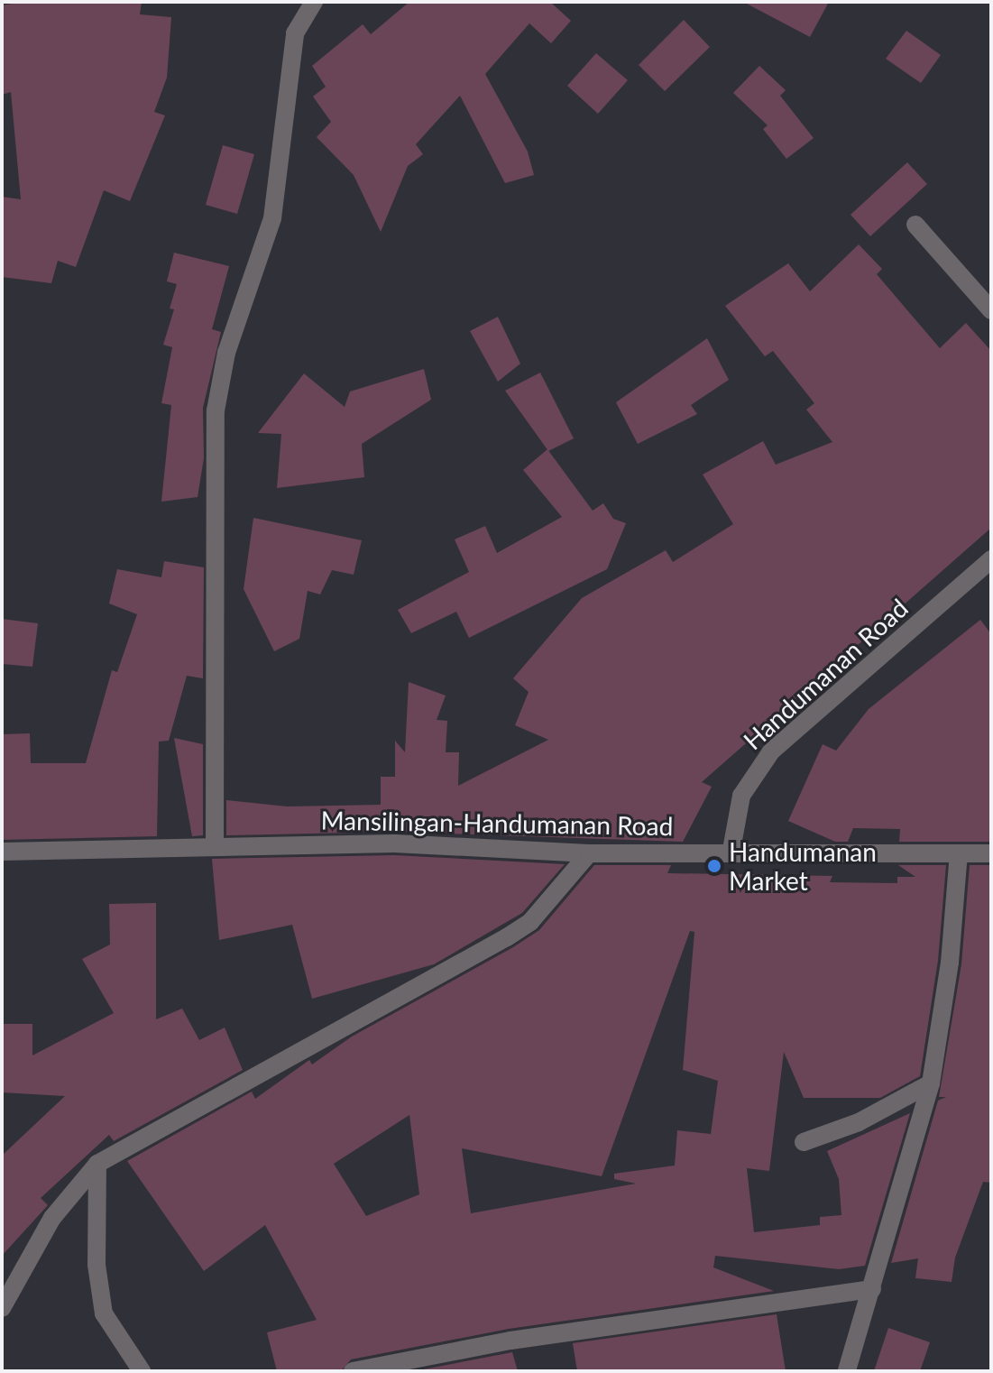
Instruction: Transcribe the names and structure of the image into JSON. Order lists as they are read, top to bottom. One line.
{"streets":{"street":["Handumanan Road","Mansilingan-Handumanan Road"]},"crossings":[["Handumanan Road","Mansilingan-Handumanan Road"]],"places":["Handumanan Market"]}
